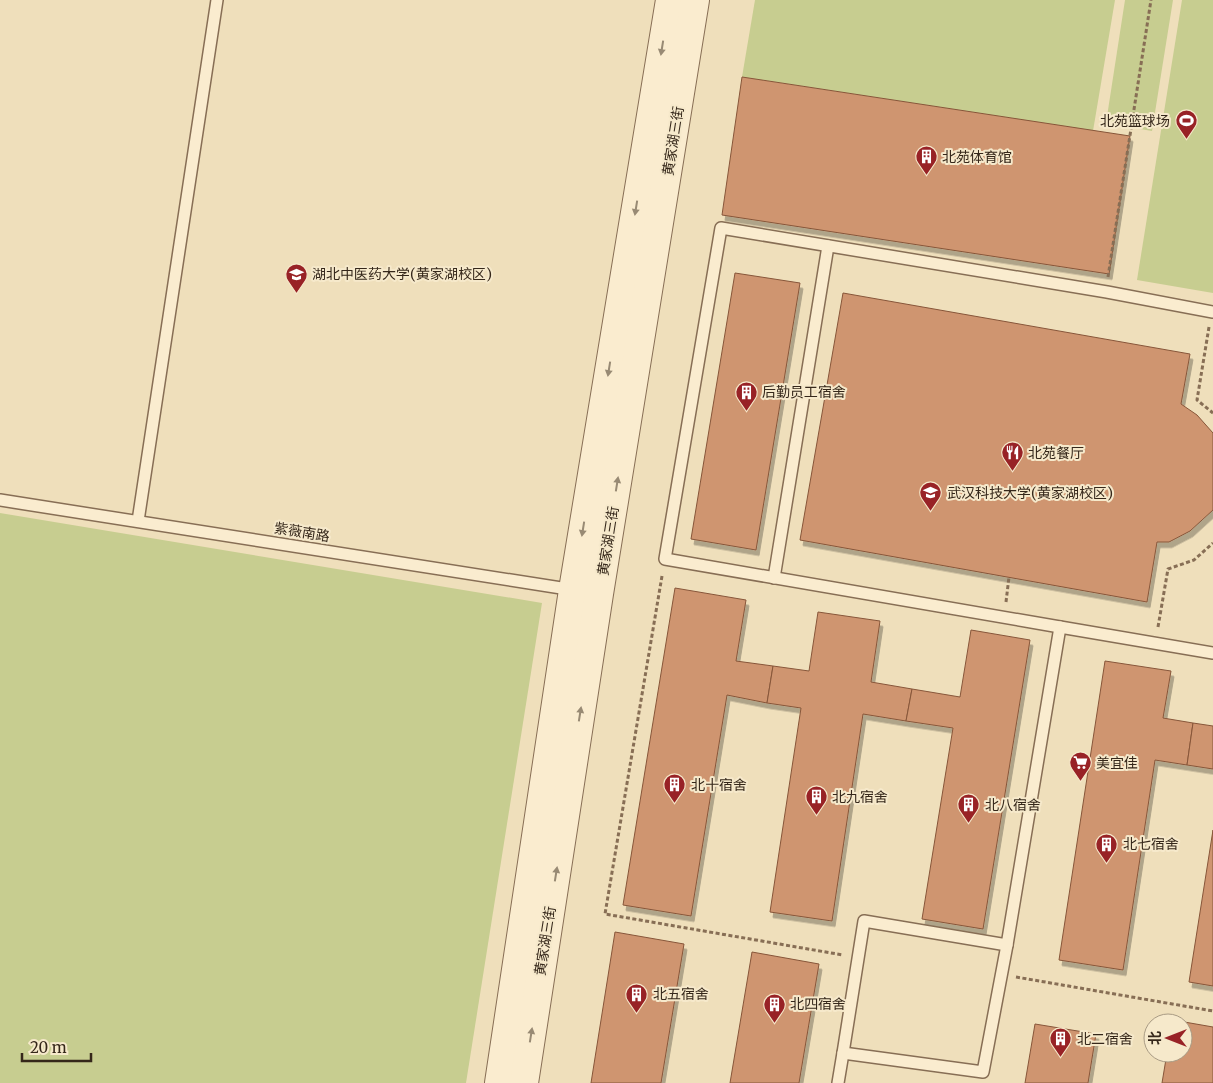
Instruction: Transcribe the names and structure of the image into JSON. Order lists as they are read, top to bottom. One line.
{"streets":{"street":["黄家湖三街"],"lane":["紫薇南路"]},"crossings":[["黄家湖三街","紫薇南路"]],"places":{"sports":["北苑篮球场"],"building":["北苑体育馆","后勤员工宿舍","北十宿舍","北九宿舍","北八宿舍","北七宿舍","北五宿舍","北四宿舍","北二宿舍"],"school or university":["湖北中医药大学(黄家湖校区)","武汉科技大学(黄家湖校区)"],"restaurant":["北苑餐厅"],"supermarket":["美宜佳"]},"scale_bar":"20 m","north":"left"}
